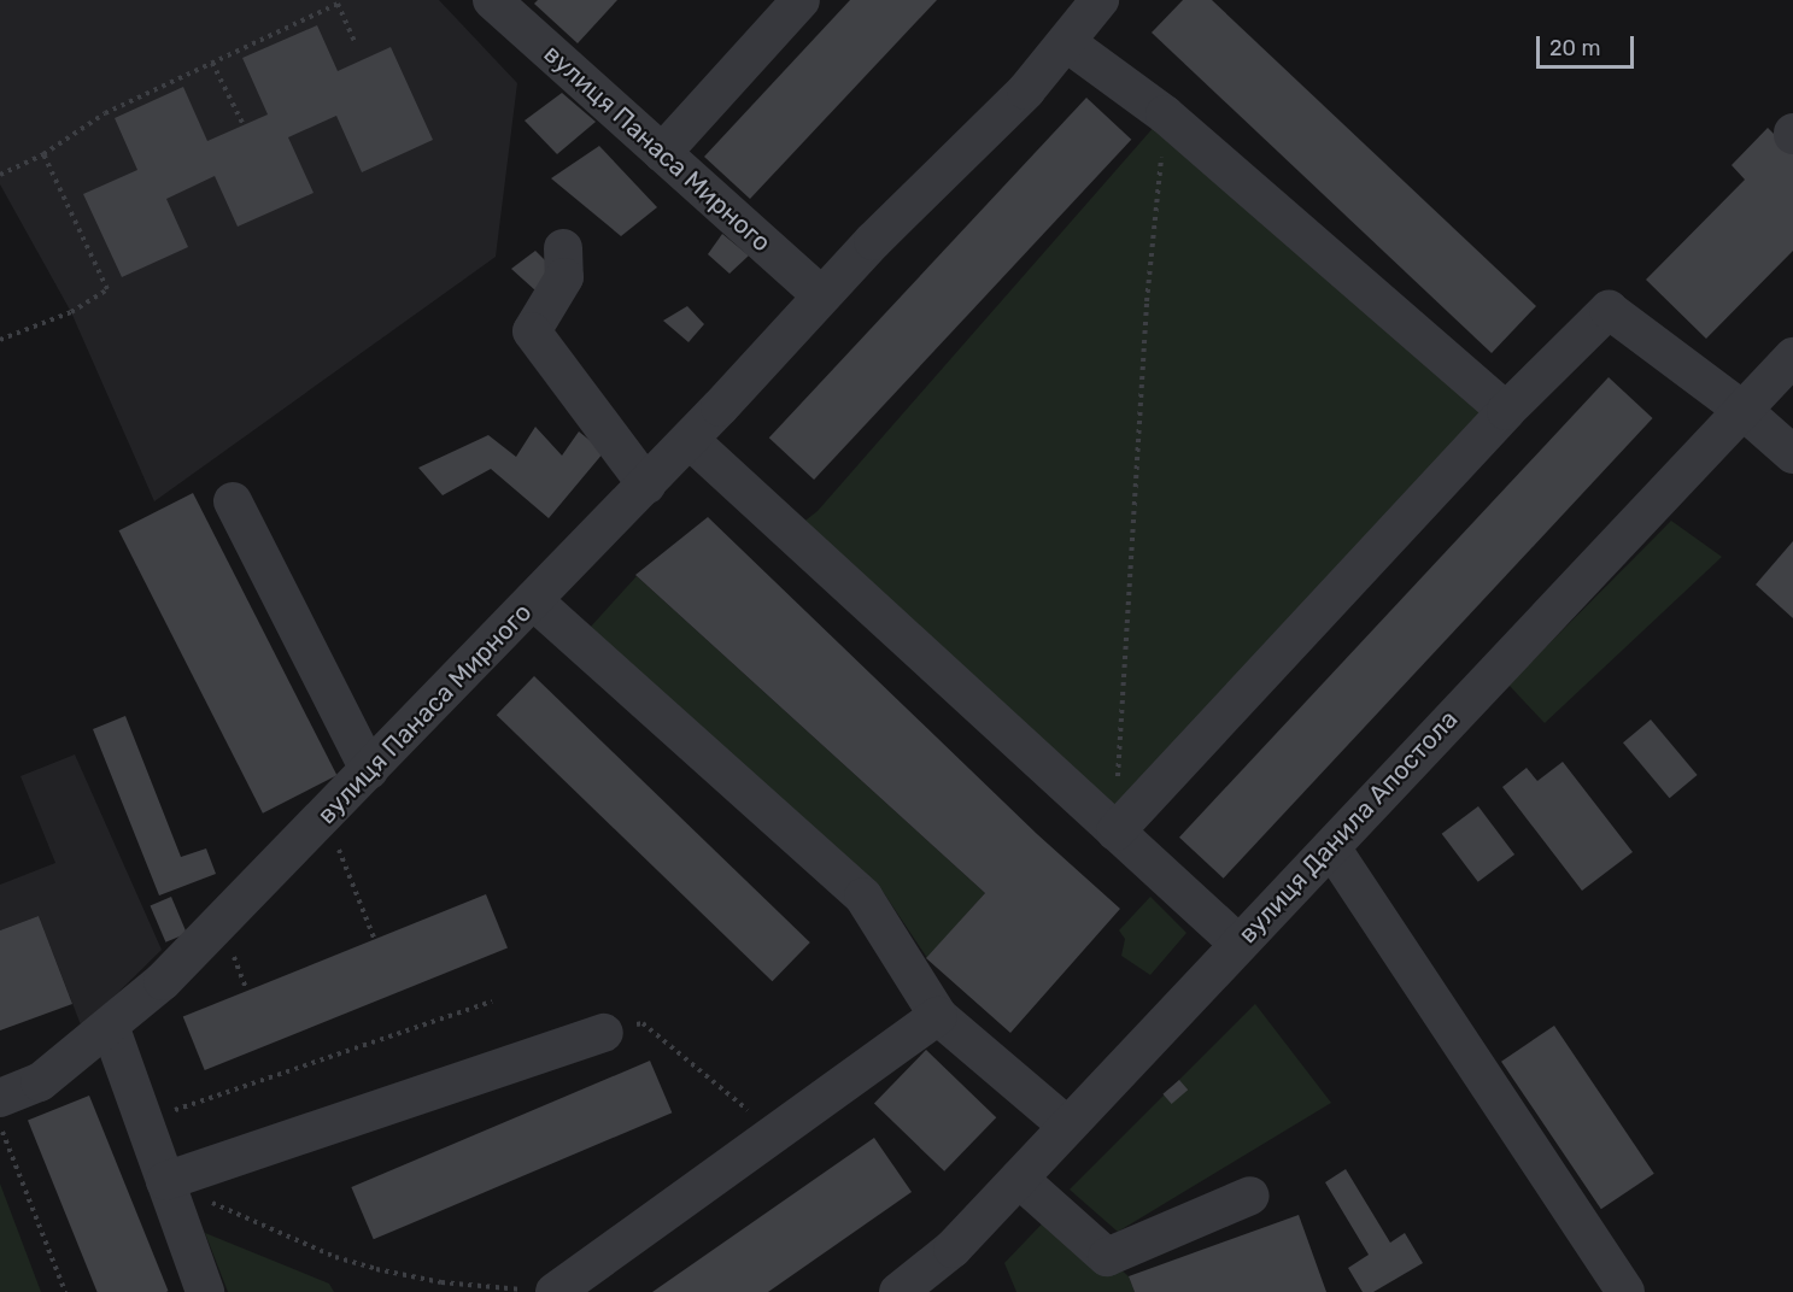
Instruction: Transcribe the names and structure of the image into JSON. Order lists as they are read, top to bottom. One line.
{"streets":{"street":["вулиця Панаса Мирного","вулиця Данила Апостола"]},"scale_bar":"20 m"}
